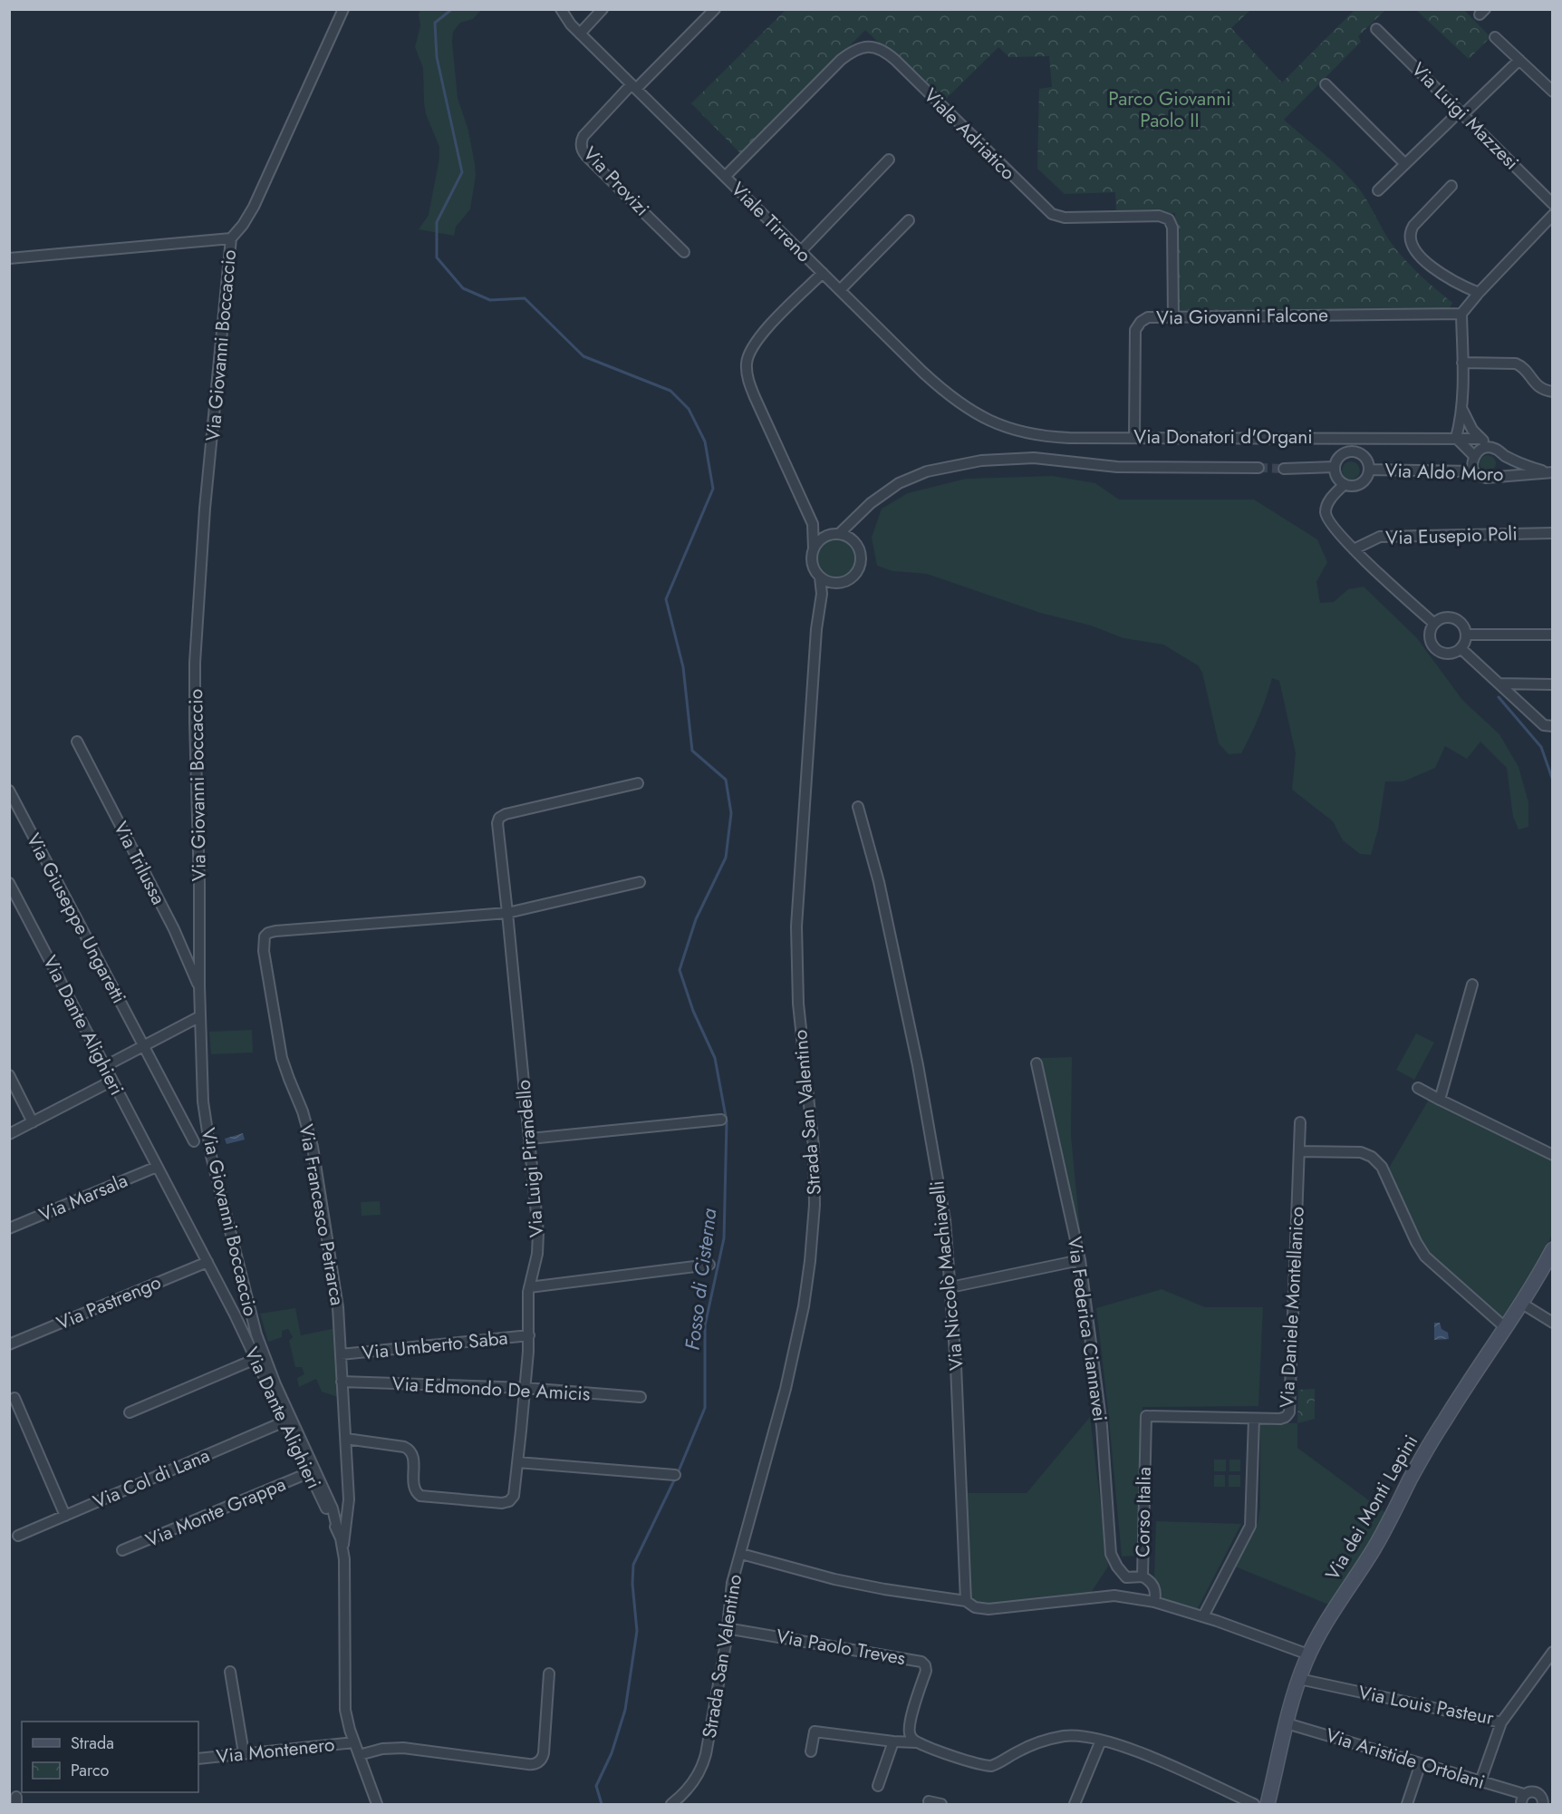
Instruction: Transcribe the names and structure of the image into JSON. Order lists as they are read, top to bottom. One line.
{"streets":{"street":["Via Luigi Mazzesi","Viale Adriatico","Via Provizi","Viale Tirreno","Via Giovanni Falcone","Via Giovanni Boccaccio","Via Donatori d'Organi","Via Aldo Moro","Via Eusepio Poli","Via Trilussa","Via Giuseppe Ungaretti","Via Dante Alighieri","Strada San Valentino","Via Luigi Pirandello","Via Marsala","Via Francesco Petrarca","Via Niccolò Machiavelli","Via Pastrengo","Via Daniele Montellanico","Via Federica Ciannavei","Via Umberto Saba","Via Edmondo De Amicis","Via Col di Lana","Via dei Monti Lepini","Via Monte Grappa","Corso Italia","Via Paolo Treves","Via Louis Pasteur","Via Montenero","Via Aristide Ortolani"]},"crossings":[["Viale Adriatico","Viale Tirreno"],["Viale Adriatico","Via Giovanni Falcone"],["Via Provizi","Viale Tirreno"],["Viale Tirreno","Via Donatori d'Organi"],["Via Giovanni Falcone","Via Donatori d'Organi"],["Via Giovanni Boccaccio","Via Trilussa"],["Via Giovanni Boccaccio","Via Dante Alighieri"],["Via Donatori d'Organi","Via Aldo Moro"],["Via Dante Alighieri","Via Marsala"],["Via Dante Alighieri","Via Francesco Petrarca"],["Via Dante Alighieri","Via Pastrengo"],["Via Dante Alighieri","Via Col di Lana"],["Via Dante Alighieri","Via Monte Grappa"],["Via Dante Alighieri","Via Montenero"],["Via Luigi Pirandello","Via Francesco Petrarca"],["Via Luigi Pirandello","Via Umberto Saba"],["Via Luigi Pirandello","Via Edmondo De Amicis"],["Via Francesco Petrarca","Via Umberto Saba"],["Via Francesco Petrarca","Via Edmondo De Amicis"],["Via Daniele Montellanico","Corso Italia"],["Via Federica Ciannavei","Corso Italia"],["Via dei Monti Lepini","Via Louis Pasteur"],["Via dei Monti Lepini","Via Aristide Ortolani"]],"water":["Fosso di Cisterna"],"parks":["Parco Giovanni Paolo II"],"legend":["Strada","Parco"]}
